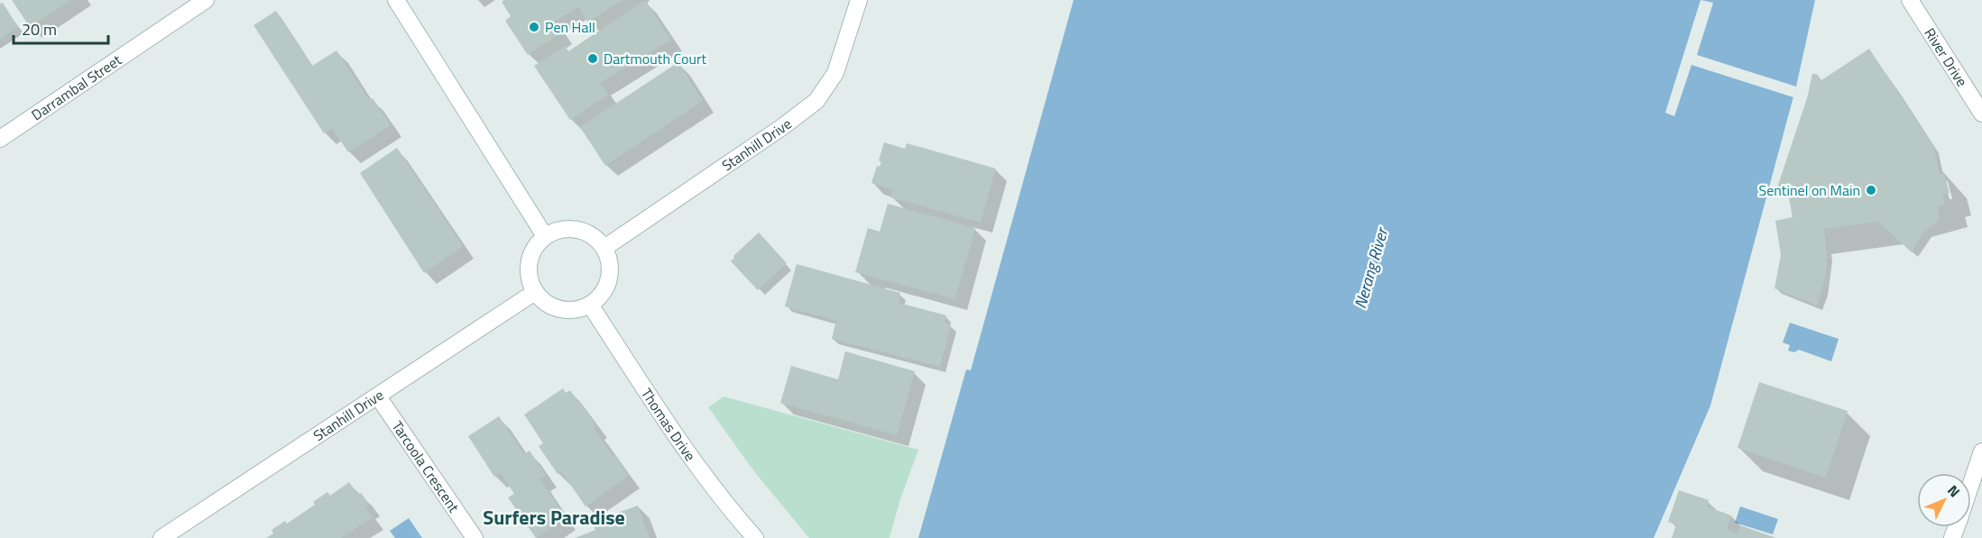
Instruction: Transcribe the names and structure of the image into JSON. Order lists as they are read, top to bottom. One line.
{"streets":{"street":["River Drive","Darrambal Street","Stanhill Drive","Thomas Drive","Tarcoola Crescent"]},"crossings":[["Stanhill Drive","Thomas Drive"],["Stanhill Drive","Tarcoola Crescent"]],"districts":["Surfers Paradise"],"water":["Nerang River"],"places":["Pen Hall","Dartmouth Court","Sentinel on Main"],"scale_bar":"20 m","north":"top right"}
